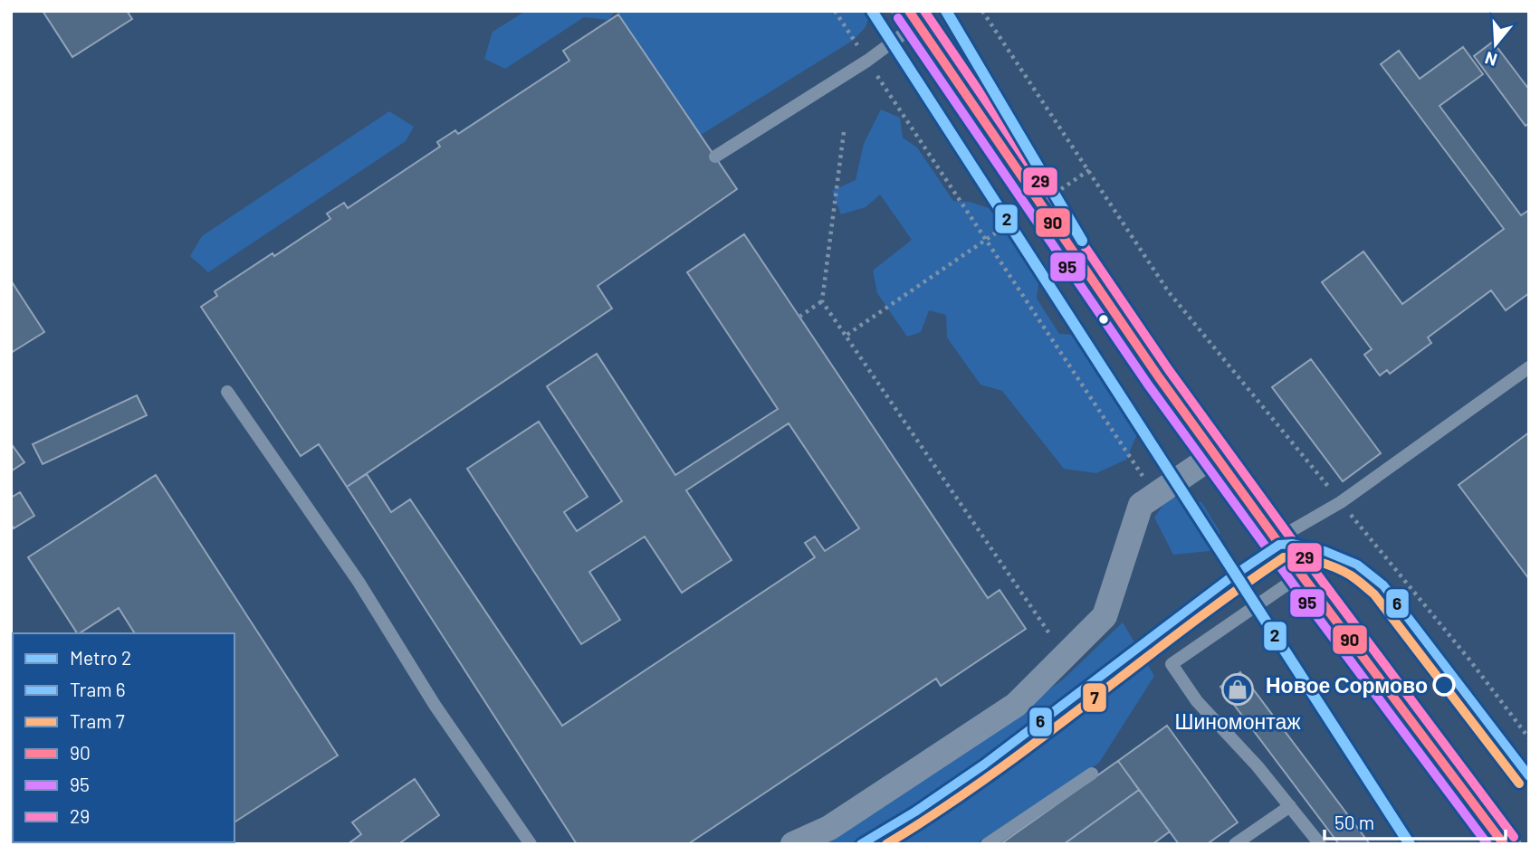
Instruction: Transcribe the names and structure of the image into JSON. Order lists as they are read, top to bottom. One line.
{"places":{"other":["Новое Сормово"],"shop":["Шиномонтаж"]},"lines":["metro line 2","transit line 90","transit line 29","transit line 95","tram line 6","tram line 7"],"legend":["Metro 2","Tram 6","Tram 7","90","95","29"],"scale_bar":"50 m","north":"bottom"}
